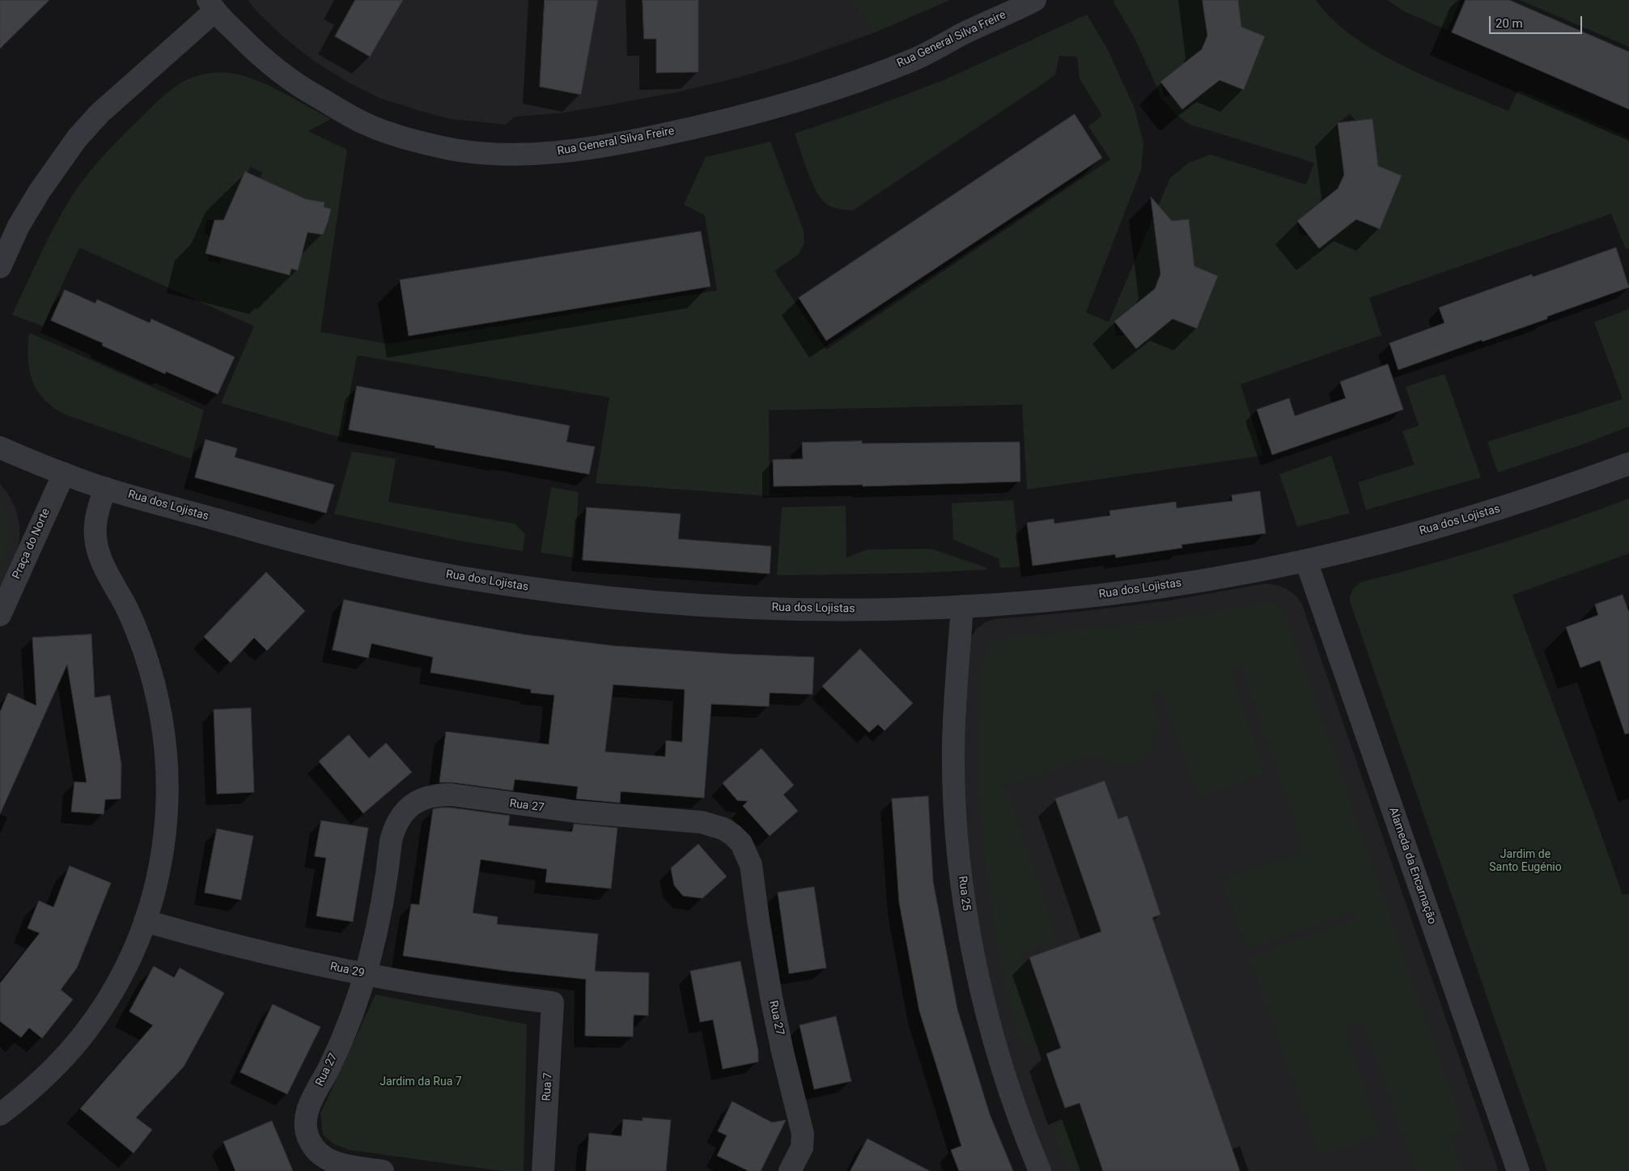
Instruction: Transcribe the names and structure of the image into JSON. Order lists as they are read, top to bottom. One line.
{"streets":{"street":["Rua General Silva Freire","Rua dos Lojistas","Praça do Norte","Rua 27","Alameda da Encarnação","Rua 25","Rua 29","Rua 7"]},"crossings":[["Rua dos Lojistas","Praça do Norte"],["Rua dos Lojistas","Alameda da Encarnação"],["Rua dos Lojistas","Rua 25"],["Rua 27","Rua 29"],["Rua 29","Rua 7"]],"parks":["Jardim de Santo Eugénio","Jardim da Rua 7"],"scale_bar":"20 m"}
